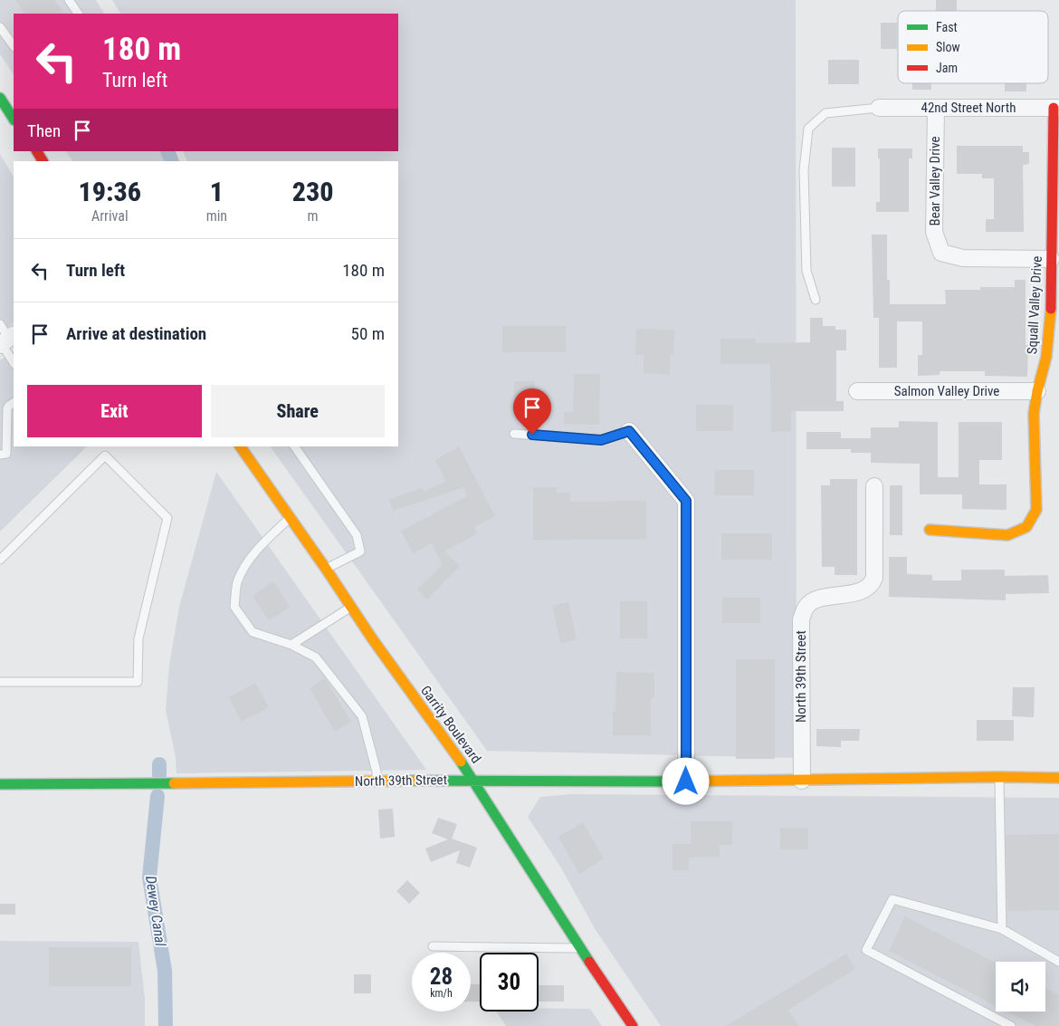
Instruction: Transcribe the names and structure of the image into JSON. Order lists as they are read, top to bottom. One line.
{"streets":{"street":["42nd Street North","Bear Valley Drive","Squall Valley Drive","Salmon Valley Drive","North 39th Street","Garrity Boulevard"]},"crossings":[["42nd Street North","Bear Valley Drive"],["42nd Street North","Squall Valley Drive"],["Bear Valley Drive","Squall Valley Drive"],["Squall Valley Drive","Salmon Valley Drive"],["North 39th Street","Garrity Boulevard"]],"water":["Dewey Canal"],"legend":["Fast","Slow","Jam"],"page":{"turn":["180 m","Turn left"],"then":"Then","eta":["19:36","Arrival","1","min","230","m"],"list":[{"name":"Turn left","value":"180 m"},{"name":"Arrive at destination","value":"50 m"}],"buttons":["Exit","Share"],"speed":"28 km/h","limit":"30"}}
